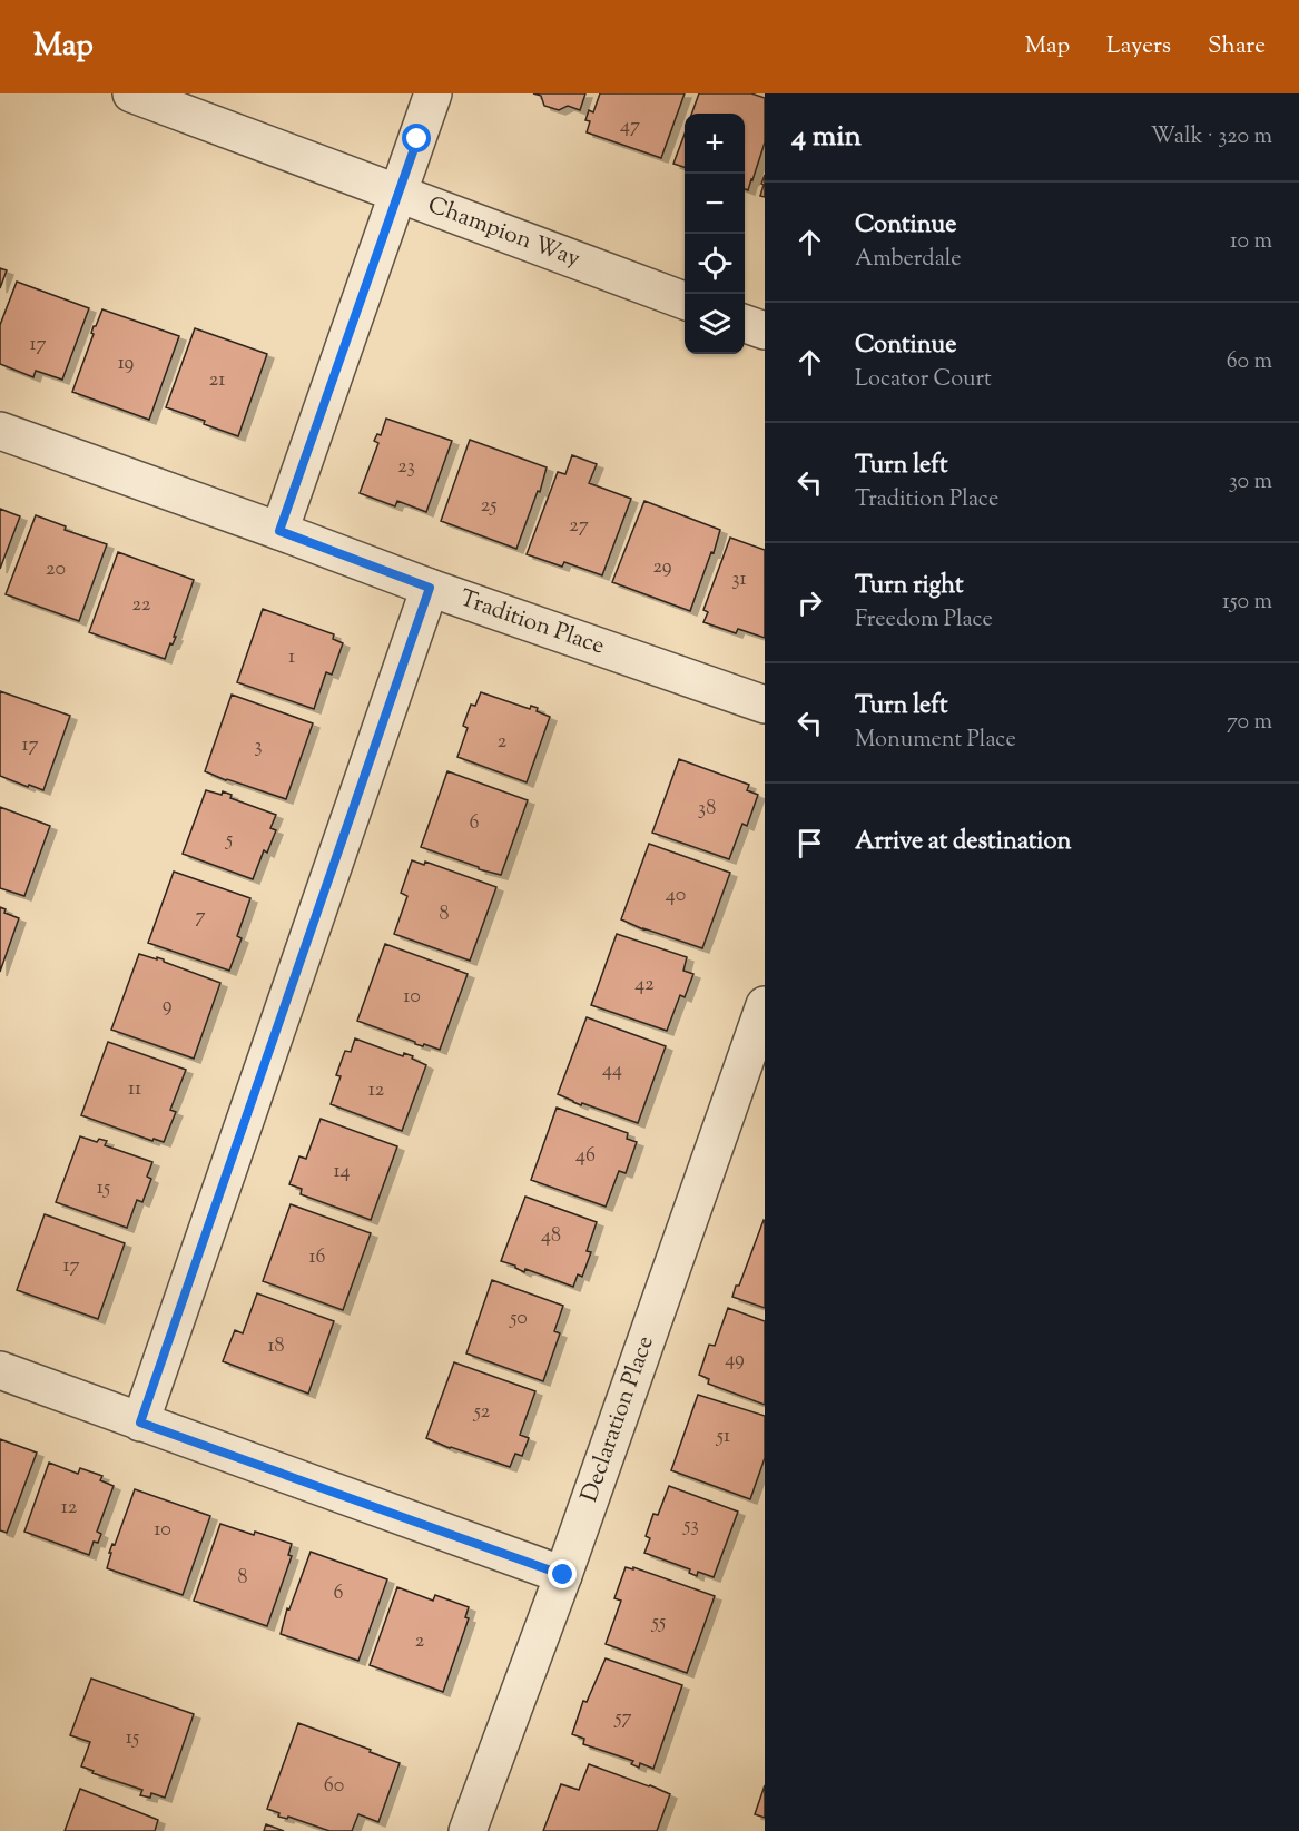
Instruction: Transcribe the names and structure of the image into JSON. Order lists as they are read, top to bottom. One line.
{"streets":{"street":["Champion Way","Tradition Place","Declaration Place"]},"house_numbers":["47","17","19","21","23","25","27","29","20","31","22","1","2","17","3","38","6","5","40","8","7","42","10","9","44","11","12","46","14","15","48","16","17","50","18","49","52","51","12","53","10","8","6","55","2","57","15","60"],"page":{"header":"Map","nav":["Map","Layers","Share"],"heading":["4 min","Walk · 320 m"],"map_buttons":["+","−"],"list":[["Continue","Amberdale","10 m"],["Continue","Locator Court","60 m"],["Turn left","Tradition Place","30 m"],["Turn right","Freedom Place","150 m"],["Turn left","Monument Place","70 m"],"Arrive at destination"]}}
